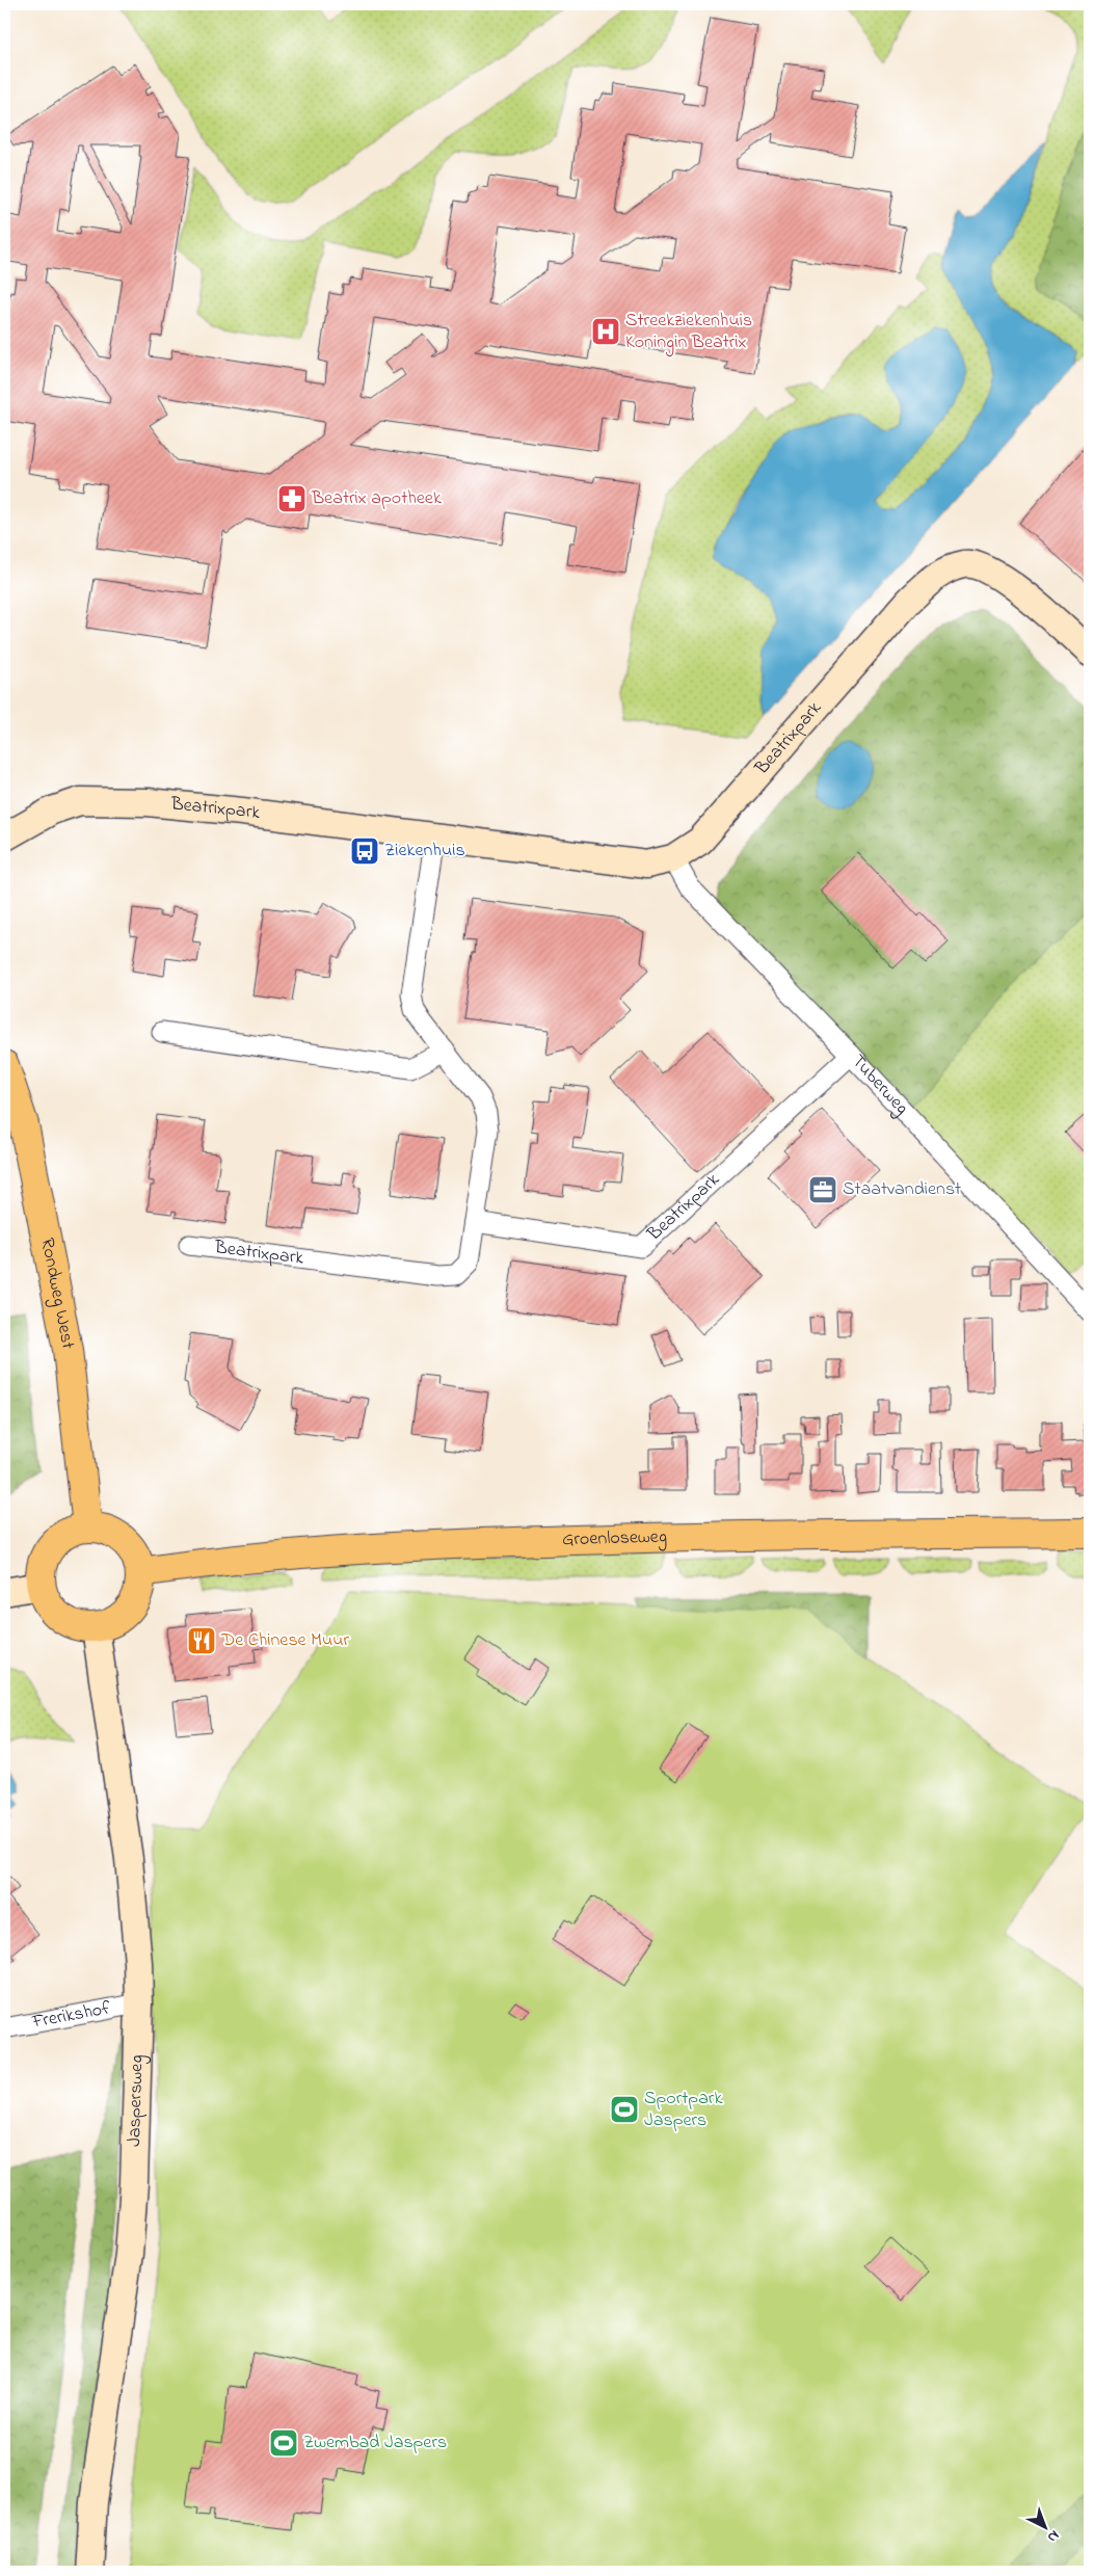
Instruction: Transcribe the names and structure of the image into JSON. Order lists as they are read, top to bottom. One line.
{"streets":{"main road":["Rondweg West","Groenloseweg"],"street":["Beatrixpark","Tuberweg","Frerikshof","Jaspersweg"]},"crossings":[["Beatrixpark","Tuberweg"],["Rondweg West","Groenloseweg"],["Rondweg West","Jaspersweg"],["Groenloseweg","Jaspersweg"],["Frerikshof","Jaspersweg"]],"places":{"hospital":["Streekziekenhuis Koningin Beatrix"],"pharmacy":["Beatrix apotheek"],"bus stop":["Ziekenhuis"],"office":["Staatvandienst"],"restaurant":["De Chinese Muur"],"sports":["Sportpark Jaspers","Zwembad Jaspers"]},"north":"bottom right"}
